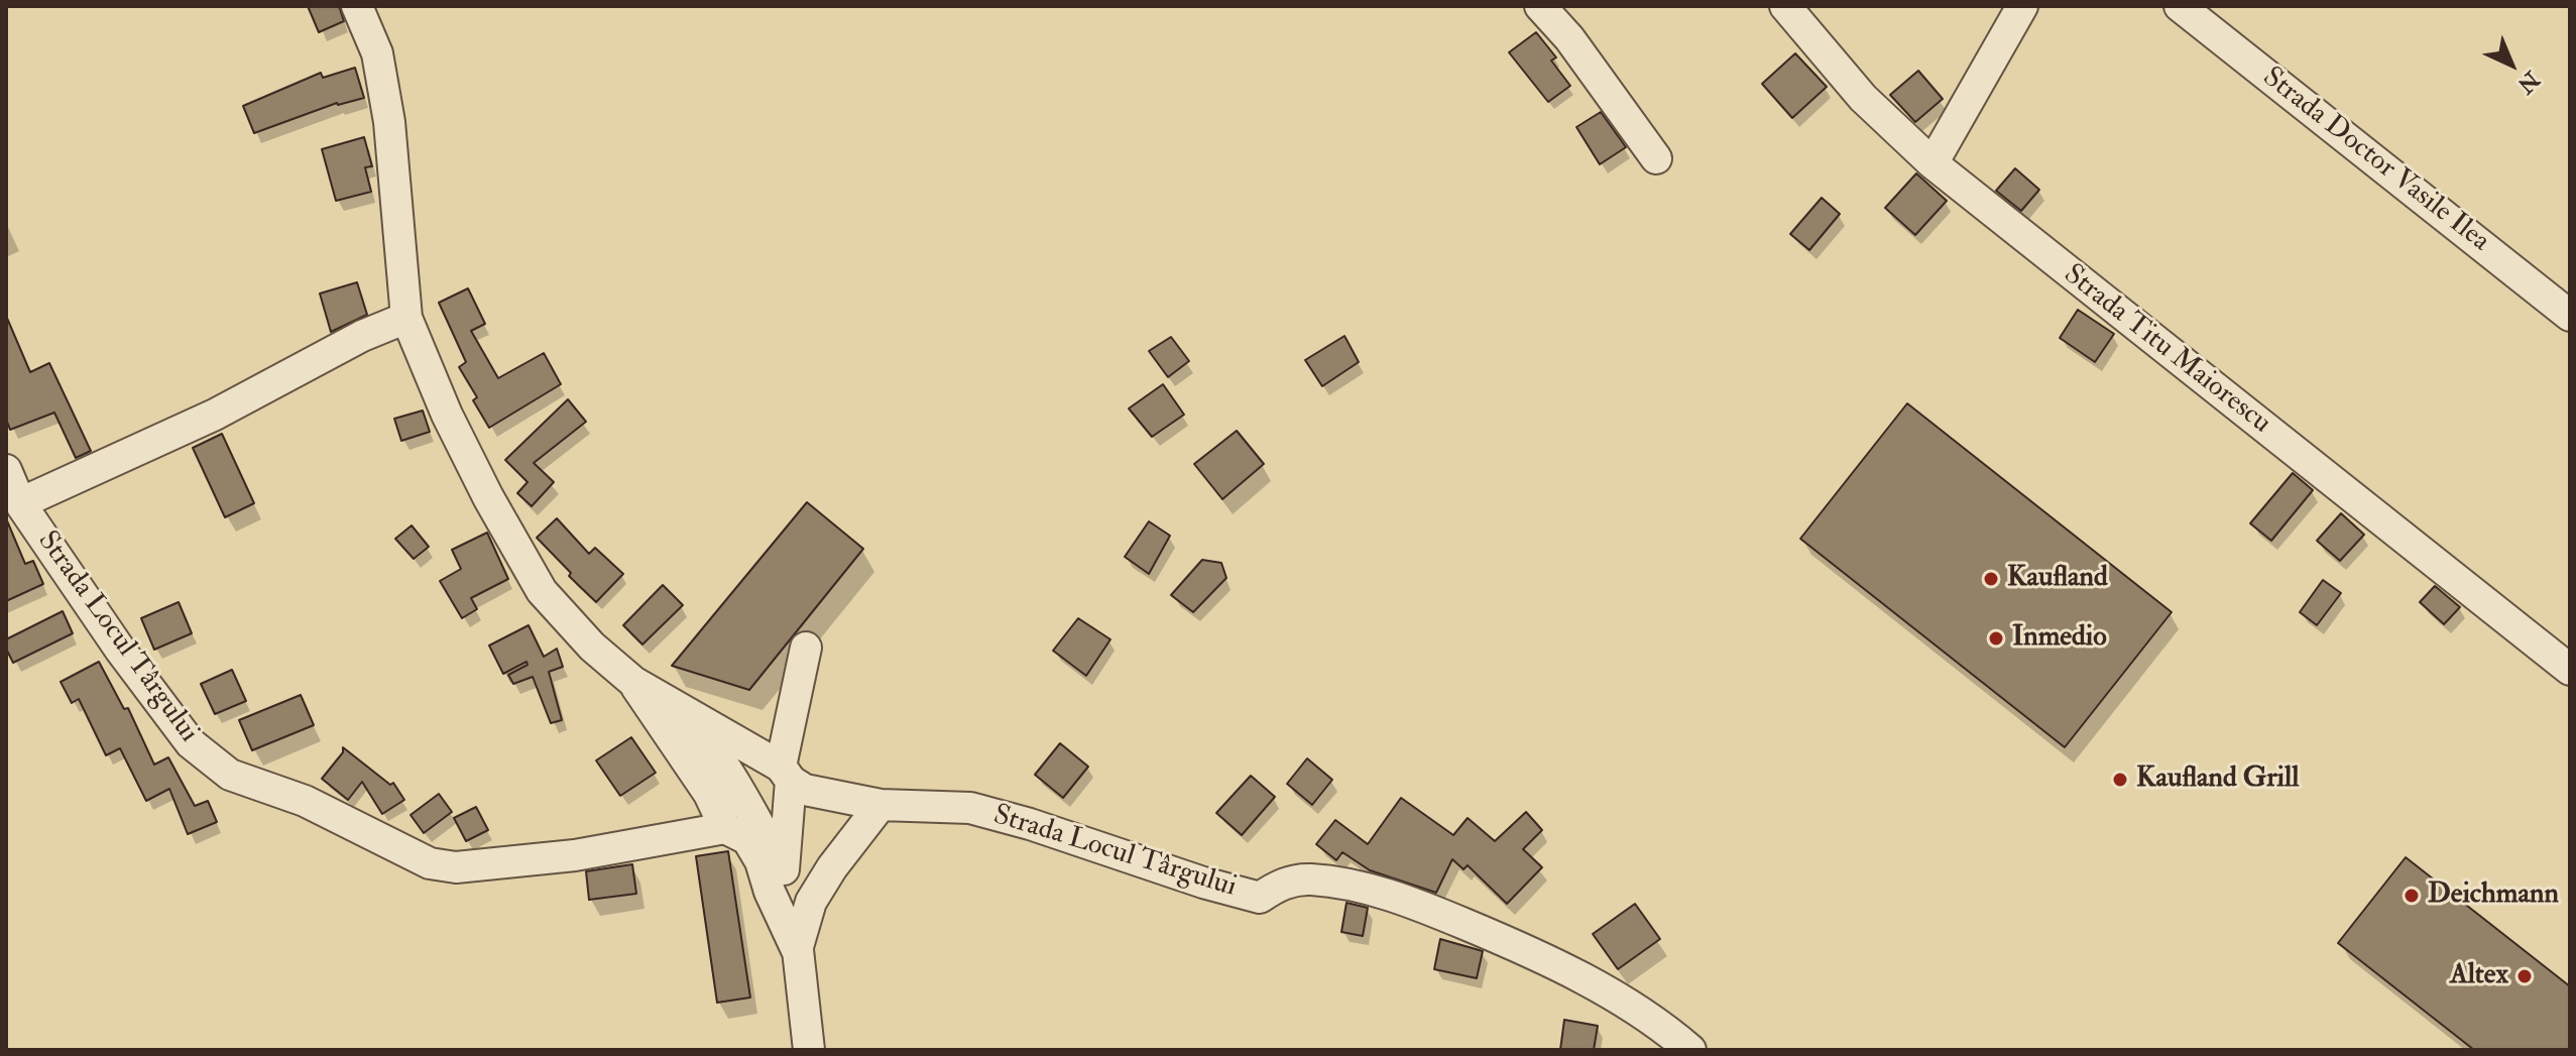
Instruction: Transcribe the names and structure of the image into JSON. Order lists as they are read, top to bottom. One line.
{"streets":{"street":["Strada Doctor Vasile Ilea","Strada Titu Maiorescu","Strada Locul Târgului"]},"places":["Kaufland","Inmedio","Kaufland Grill","Deichmann","Altex"],"north":"bottom right"}
